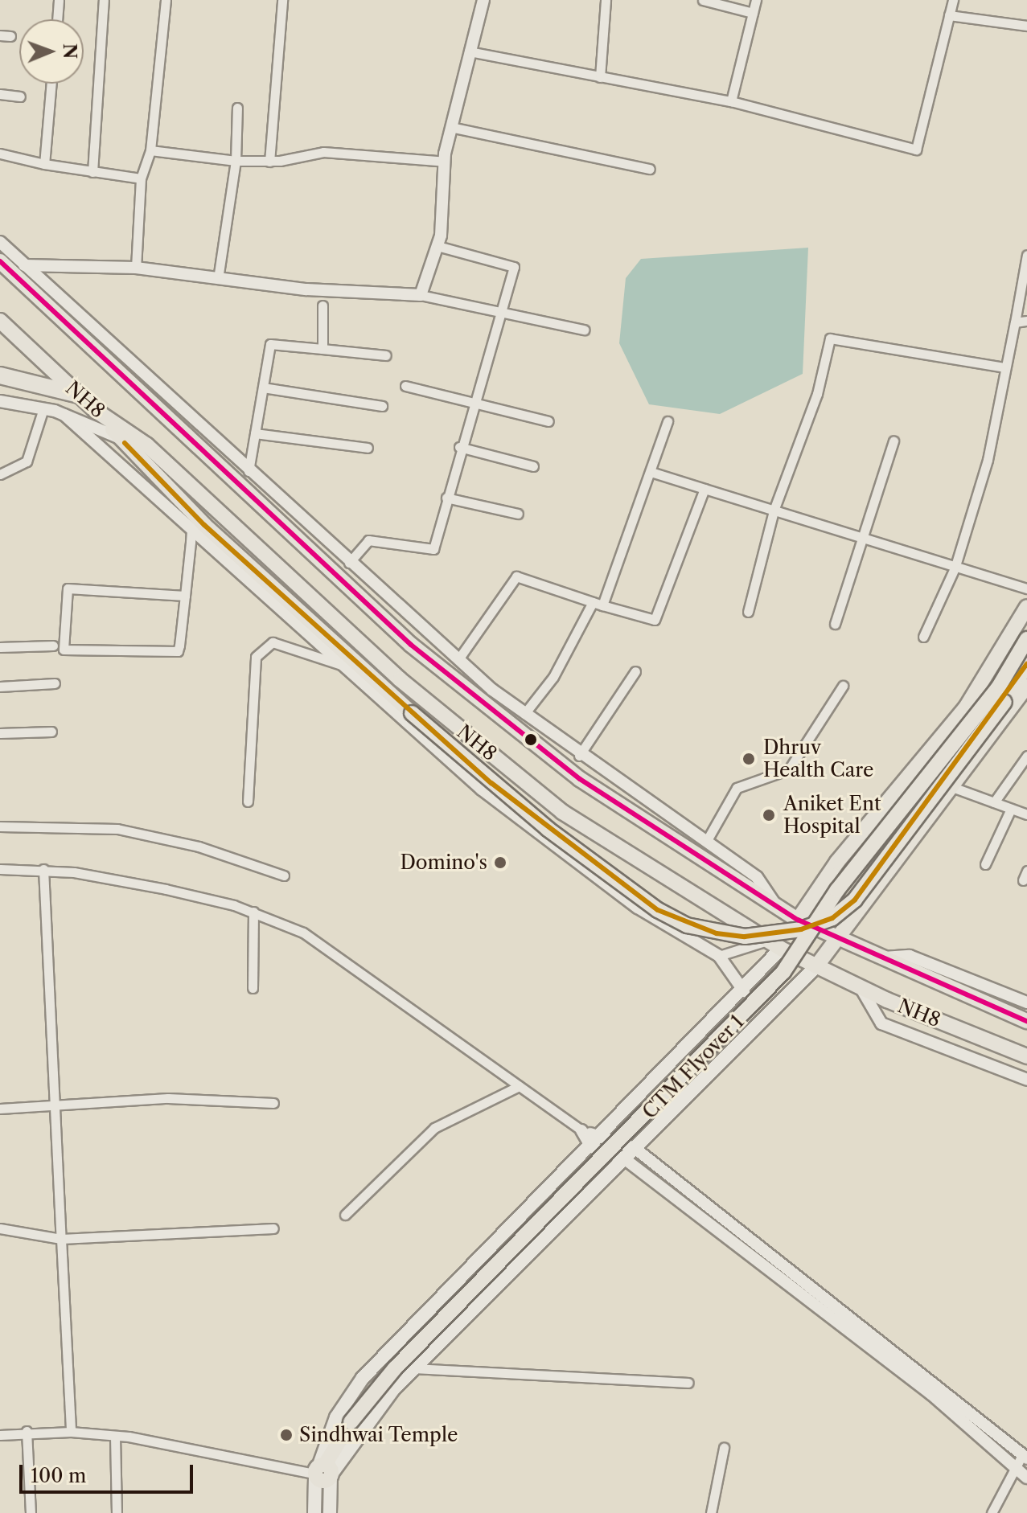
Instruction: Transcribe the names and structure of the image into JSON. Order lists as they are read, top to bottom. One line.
{"streets":{"main road":["NH8","CTM Flyover 1"]},"places":["Dhruv Health Care","Aniket Ent Hospital","Domino's","Sindhwai Temple"],"scale_bar":"100 m","north":"right"}
